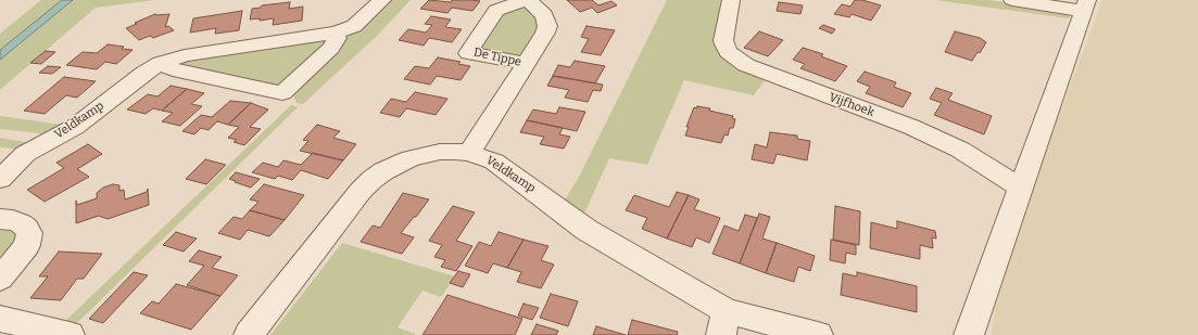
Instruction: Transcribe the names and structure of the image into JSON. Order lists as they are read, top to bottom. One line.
{"streets":{"street":["De Tippe","Vijfhoek","Veldkamp"]},"crossings":[["De Tippe","Veldkamp"]]}
